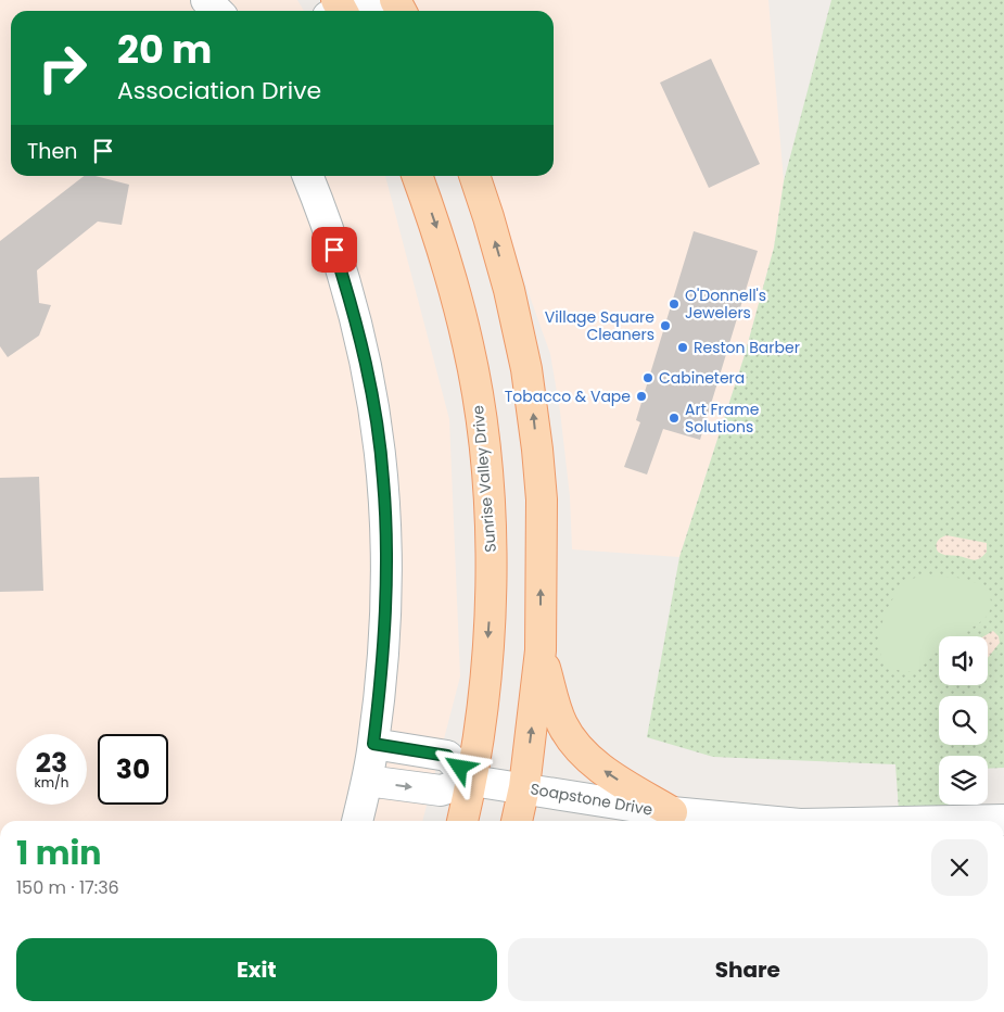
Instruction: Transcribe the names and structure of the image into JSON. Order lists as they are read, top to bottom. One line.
{"streets":{"main road":["Sunrise Valley Drive"],"street":["Soapstone Drive"]},"crossings":[["Sunrise Valley Drive","Soapstone Drive"]],"places":["O'Donnell's Jewelers","Village Square Cleaners","Reston Barber","Cabinetera","Tobacco & Vape","Art Frame Solutions"],"page":{"turn":["20 m","Association Drive"],"then":"Then","speed":"23 km/h","limit":"30","heading":["1 min","150 m · 17:36"],"buttons":["Exit","Share"]}}
